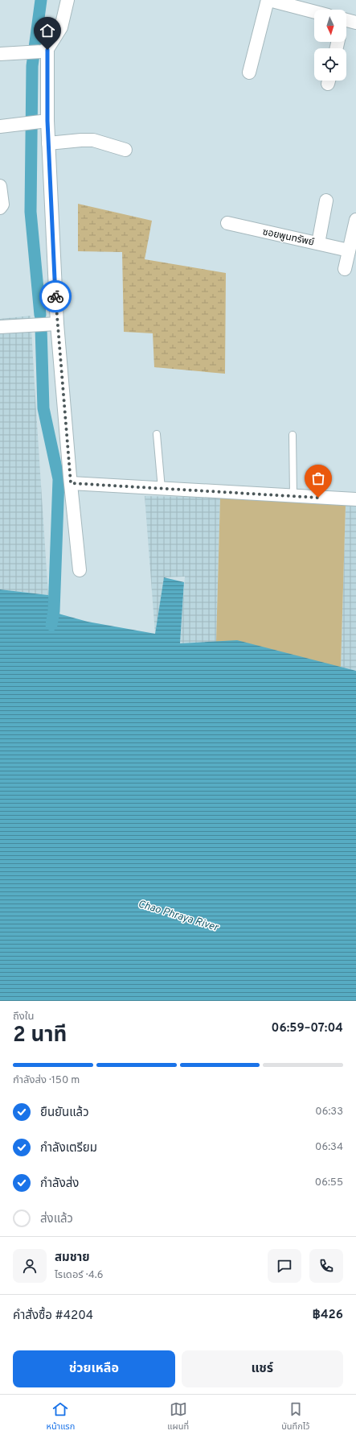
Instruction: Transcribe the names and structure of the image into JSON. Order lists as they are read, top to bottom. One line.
{"streets":{"street":["ซอยพูนทรัพย์"]},"water":["Chao Phraya River"],"north":"bottom","page":{"heading":["2 นาที","ถึงใน","06:59–07:04"],"panel":["สมชาย","ไรเดอร์ · 4.6","คำสั่งซื้อ #4204","฿426"],"bar":"กำลังส่ง · 150 m","list":[["ยืนยันแล้ว","06:33"],["กำลังเตรียม","06:34"],["กำลังส่ง","06:55"],"ส่งแล้ว"],"buttons":["ช่วยเหลือ","แชร์"],"tabs":["หน้าแรก","แผนที่","บันทึกไว้"]}}
